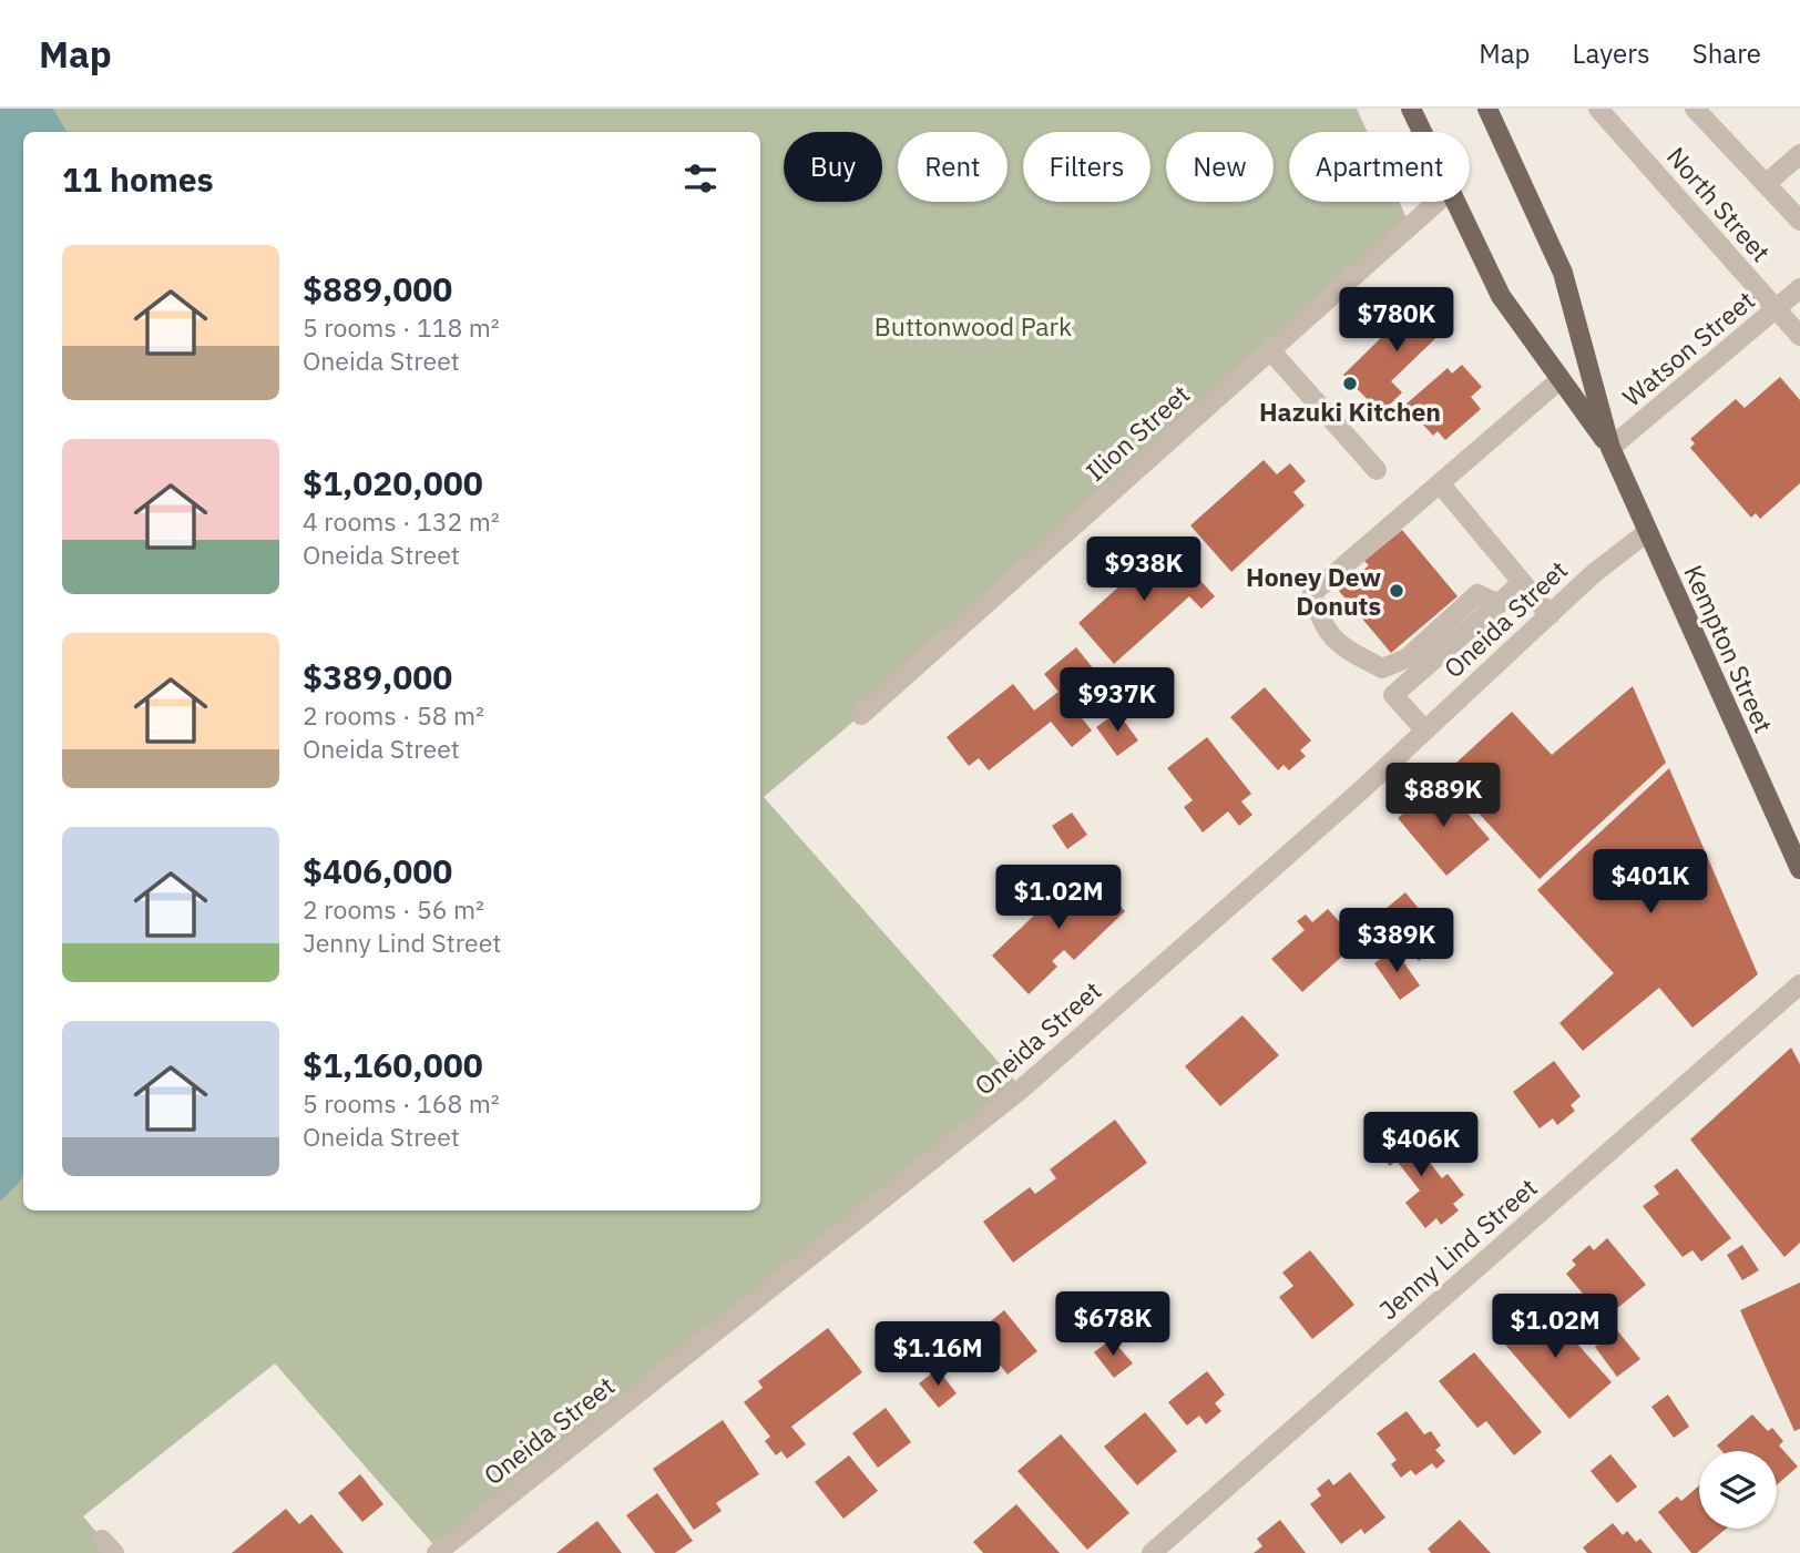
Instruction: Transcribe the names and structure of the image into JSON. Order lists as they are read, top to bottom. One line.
{"streets":{"main road":["Kempton Street"],"street":["North Street","Watson Street","Ilion Street","Oneida Street","Jenny Lind Street"]},"crossings":[["North Street","Watson Street"],["Watson Street","Kempton Street"],["Oneida Street","Kempton Street"]],"parks":["Buttonwood Park"],"places":["Hazuki Kitchen","Honey Dew Donuts"],"page":{"header":"Map","nav":["Map","Layers","Share"],"chip":["Buy","Rent","Filters","New","Apartment"],"heading":"11 homes","list":[{"name":"$889,000","note":"5 rooms · 118 m² · Oneida Street"},{"name":"$1,020,000","note":"4 rooms · 132 m² · Oneida Street"},{"name":"$389,000","note":"2 rooms · 58 m² · Oneida Street"},{"name":"$406,000","note":"2 rooms · 56 m² · Jenny Lind Street"},{"name":"$1,160,000","note":"5 rooms · 168 m² · Oneida Street"}],"price":["$780K","$938K","$937K","$889K","$401K","$1.02M","$389K","$406K","$678K","$1.02M","$1.16M"]}}
